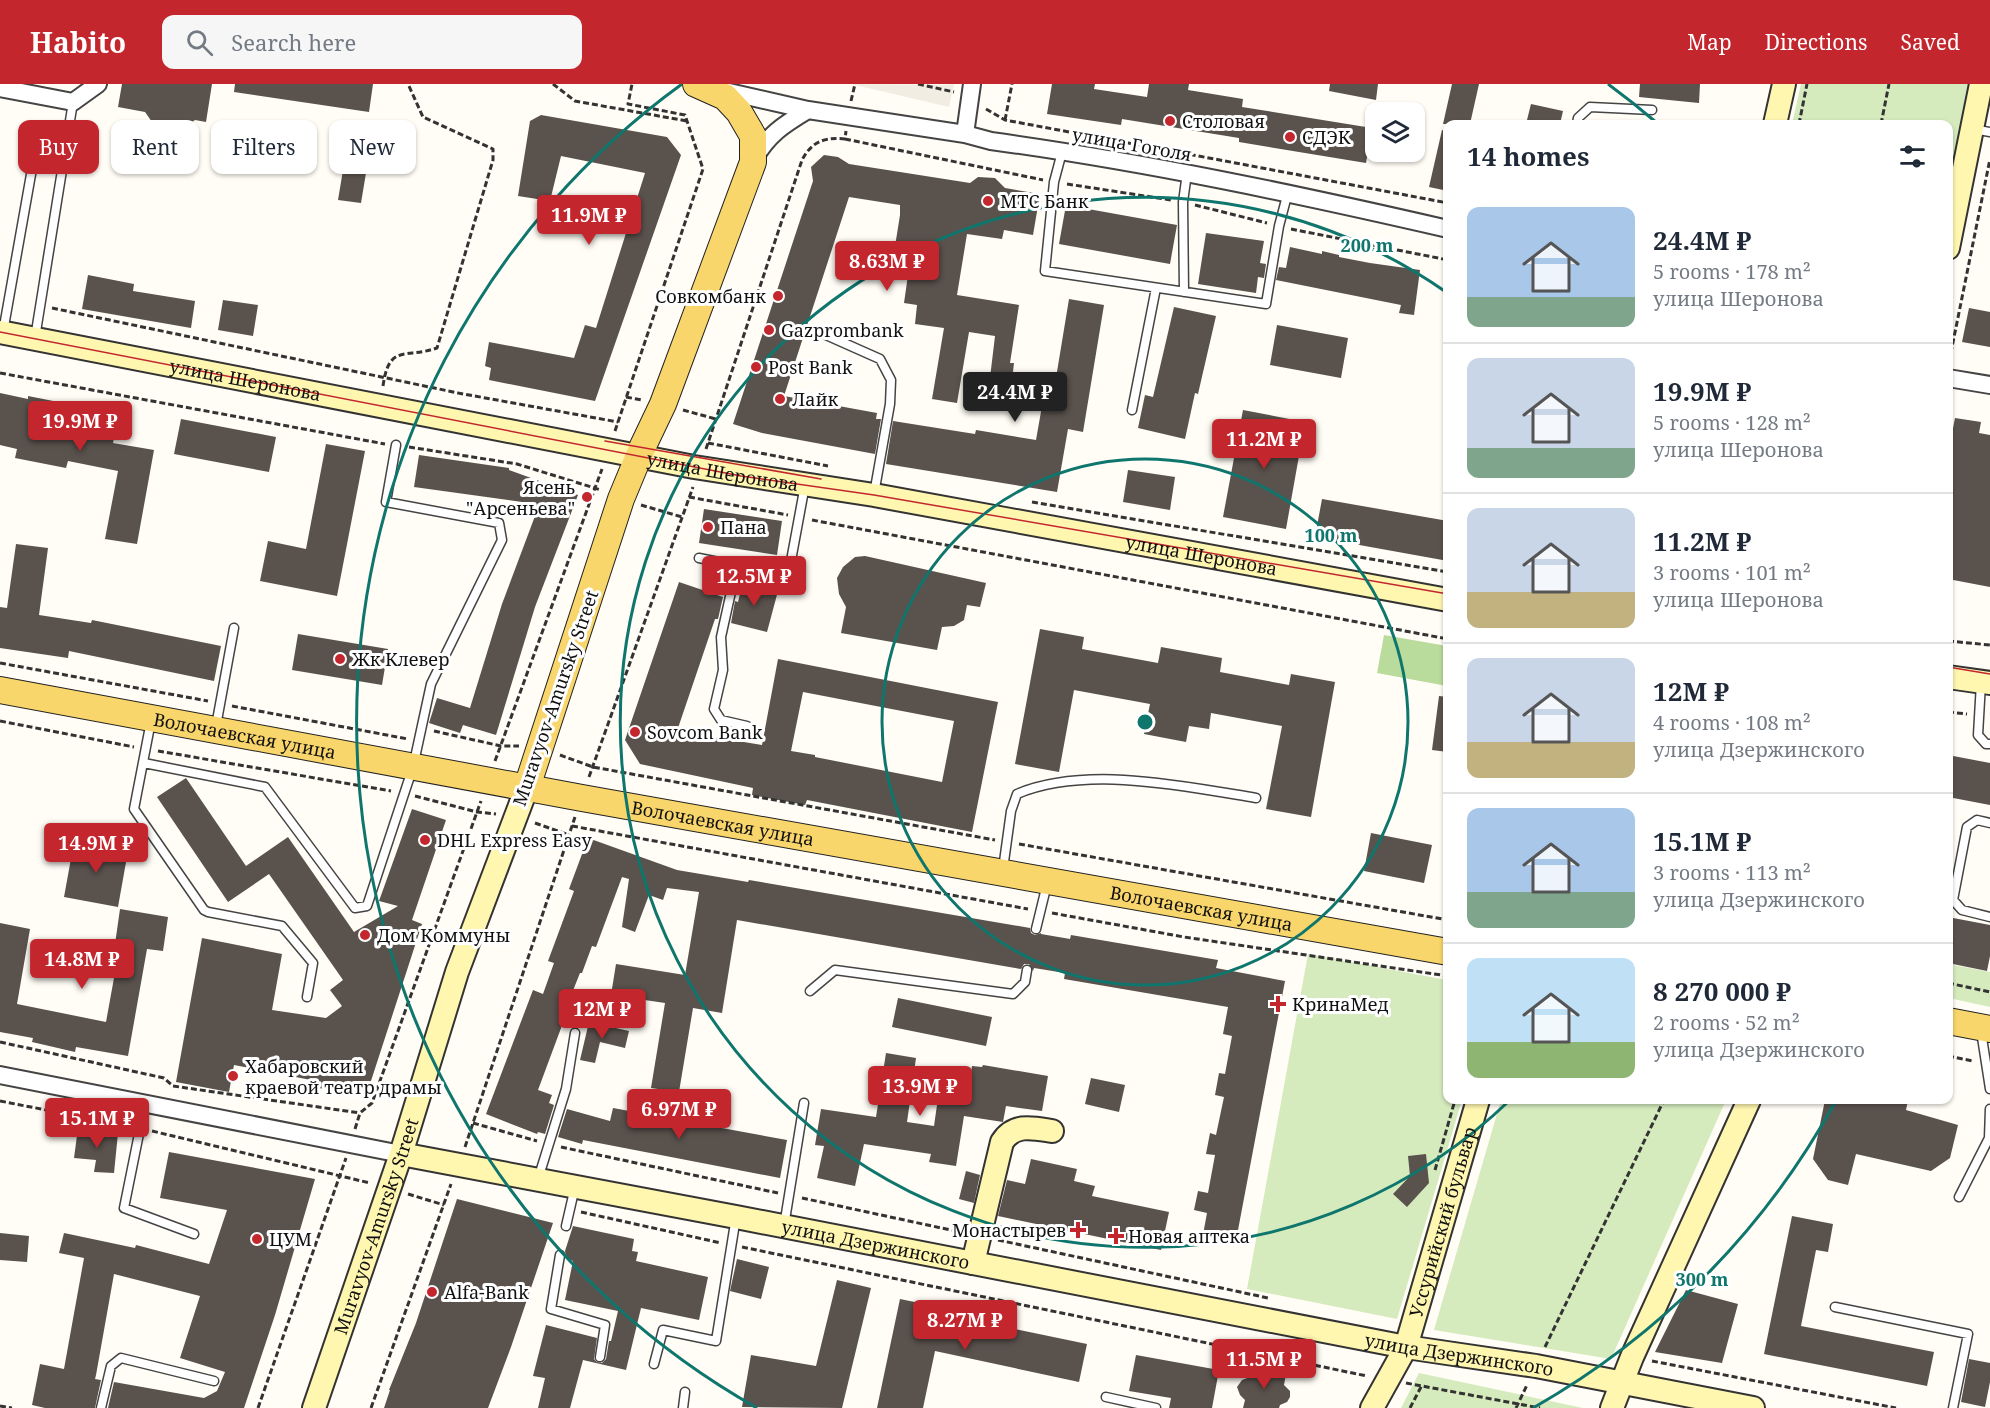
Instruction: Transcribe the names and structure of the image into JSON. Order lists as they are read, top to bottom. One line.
{"streets":{"main road":["улица Шеронова","Muravyov-Amursky Street","Волочаевская улица","Уссурийский бульвар","улица Дзержинского"],"street":["улица Гоголя"]},"crossings":[["улица Гоголя","Muravyov-Amursky Street"],["улица Шеронова","Muravyov-Amursky Street"],["Muravyov-Amursky Street","Волочаевская улица"],["Muravyov-Amursky Street","улица Дзержинского"],["Уссурийский бульвар","улица Дзержинского"]],"places":{"other":["Столовая","СДЭК","МТС Банк","Совкомбанк","Gazprombank","Post Bank","Лайк","Ясень \"Арсеньева\"","Пана","Жк Клевер","Sovcom Bank","DHL Express Easy","Дом Коммуны","Хабаровский краевой театр драмы","ЦУМ","Alfa-Bank"],"health":["КринаМед","Монастырев","Новая аптека"]},"page":{"header":"Habito","search":"Search here","nav":["Map","Directions","Saved"],"chip":["Buy","Rent","Filters","New"],"heading":"14 homes","list":[{"name":"24.4M ₽","note":"5 rooms · 178 m² · улица Шеронова"},{"name":"19.9M ₽","note":"5 rooms · 128 m² · улица Шеронова"},{"name":"11.2M ₽","note":"3 rooms · 101 m² · улица Шеронова"},{"name":"12M ₽","note":"4 rooms · 108 m² · улица Дзержинского"},{"name":"15.1M ₽","note":"3 rooms · 113 m² · улица Дзержинского"},{"name":"8 270 000 ₽","note":"2 rooms · 52 m² · улица Дзержинского"}],"price":["11.9M ₽","8.63M ₽","24.4M ₽","19.9M ₽","11.2M ₽","12.5M ₽","14.9M ₽","14.8M ₽","12M ₽","13.9M ₽","6.97M ₽","15.1M ₽","8.27M ₽","11.5M ₽"]},"rings":["200 m","100 m","300 m"]}
